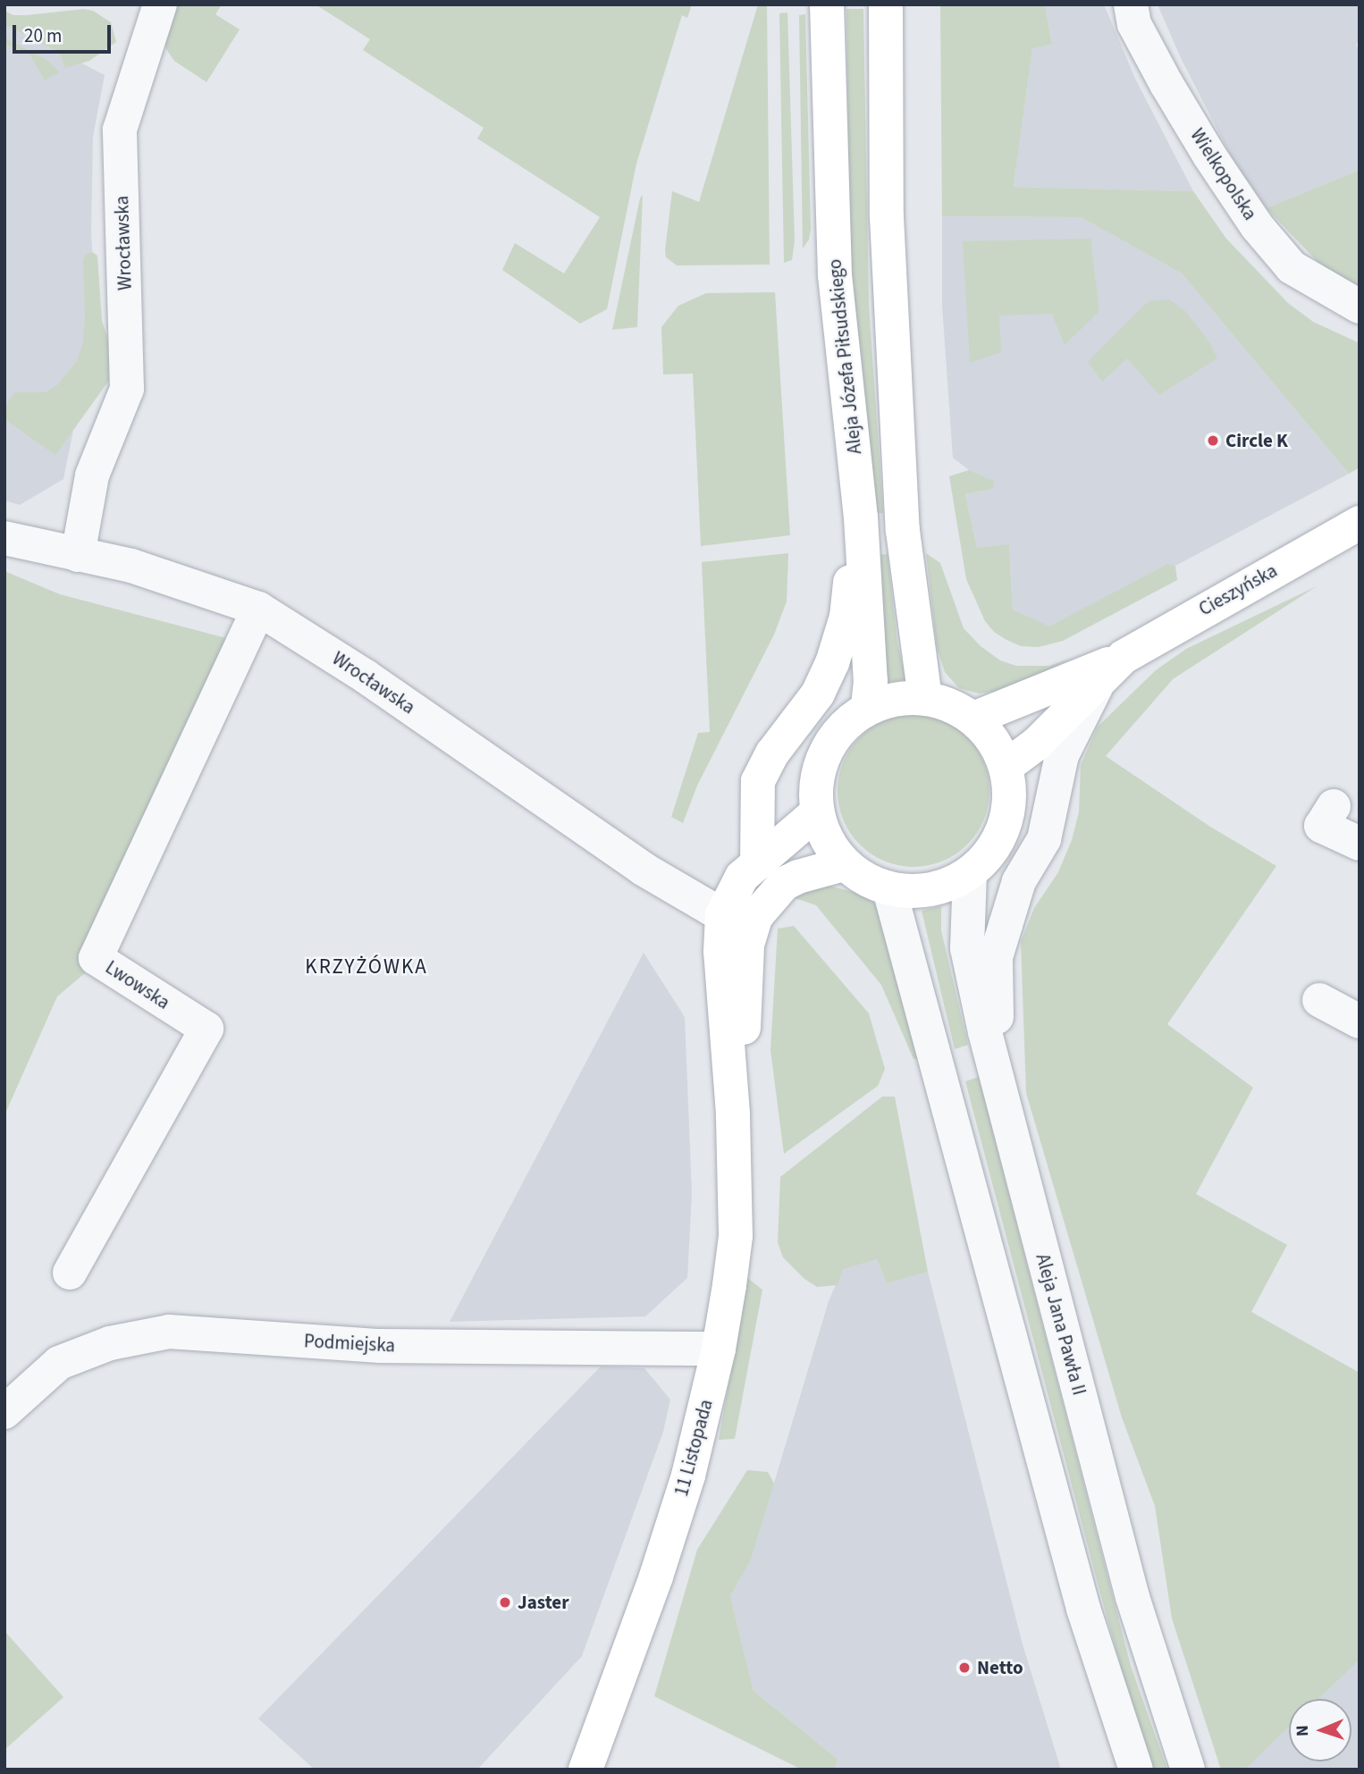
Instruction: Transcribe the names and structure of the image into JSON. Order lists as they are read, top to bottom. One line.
{"streets":{"main road":["Aleja Józefa Piłsudskiego","Cieszyńska","11 Listopada"],"street":["Wielkopolska","Wrocławska","Lwowska","Aleja Jana Pawła II","Podmiejska"]},"crossings":[["Wrocławska","Lwowska"],["Wrocławska","11 Listopada"],["Aleja Józefa Piłsudskiego","Cieszyńska"],["Aleja Józefa Piłsudskiego","Aleja Jana Pawła II"],["Aleja Józefa Piłsudskiego","11 Listopada"],["Cieszyńska","Aleja Jana Pawła II"],["Cieszyńska","11 Listopada"],["Aleja Jana Pawła II","11 Listopada"],["Podmiejska","11 Listopada"]],"districts":["KRZYŻÓWKA"],"places":["Circle K","Jaster","Netto"],"scale_bar":"20 m","north":"left"}
